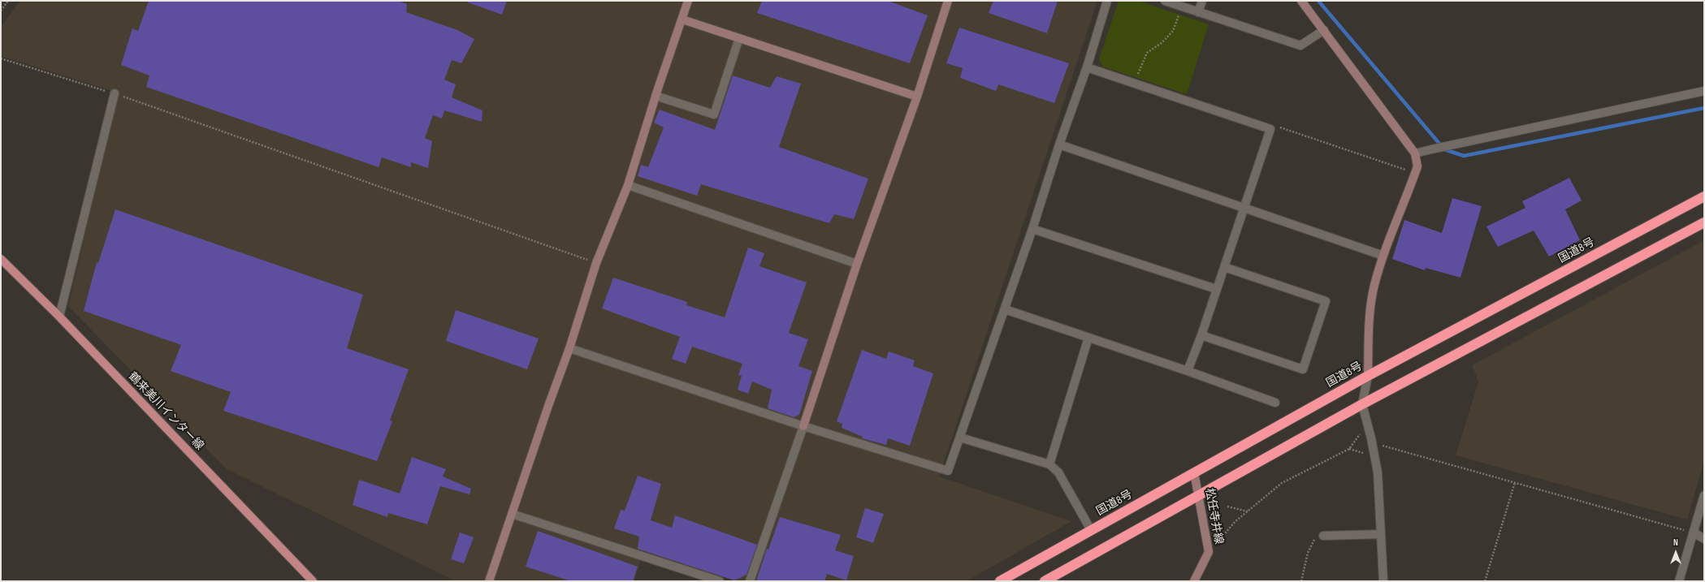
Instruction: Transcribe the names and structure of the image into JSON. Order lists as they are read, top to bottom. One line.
{"streets":{"highway":["国道8号"],"main road":["鶴来美川インター線"],"street":["松任寺井線"]},"crossings":[["国道8号","松任寺井線"]],"north":"top"}
